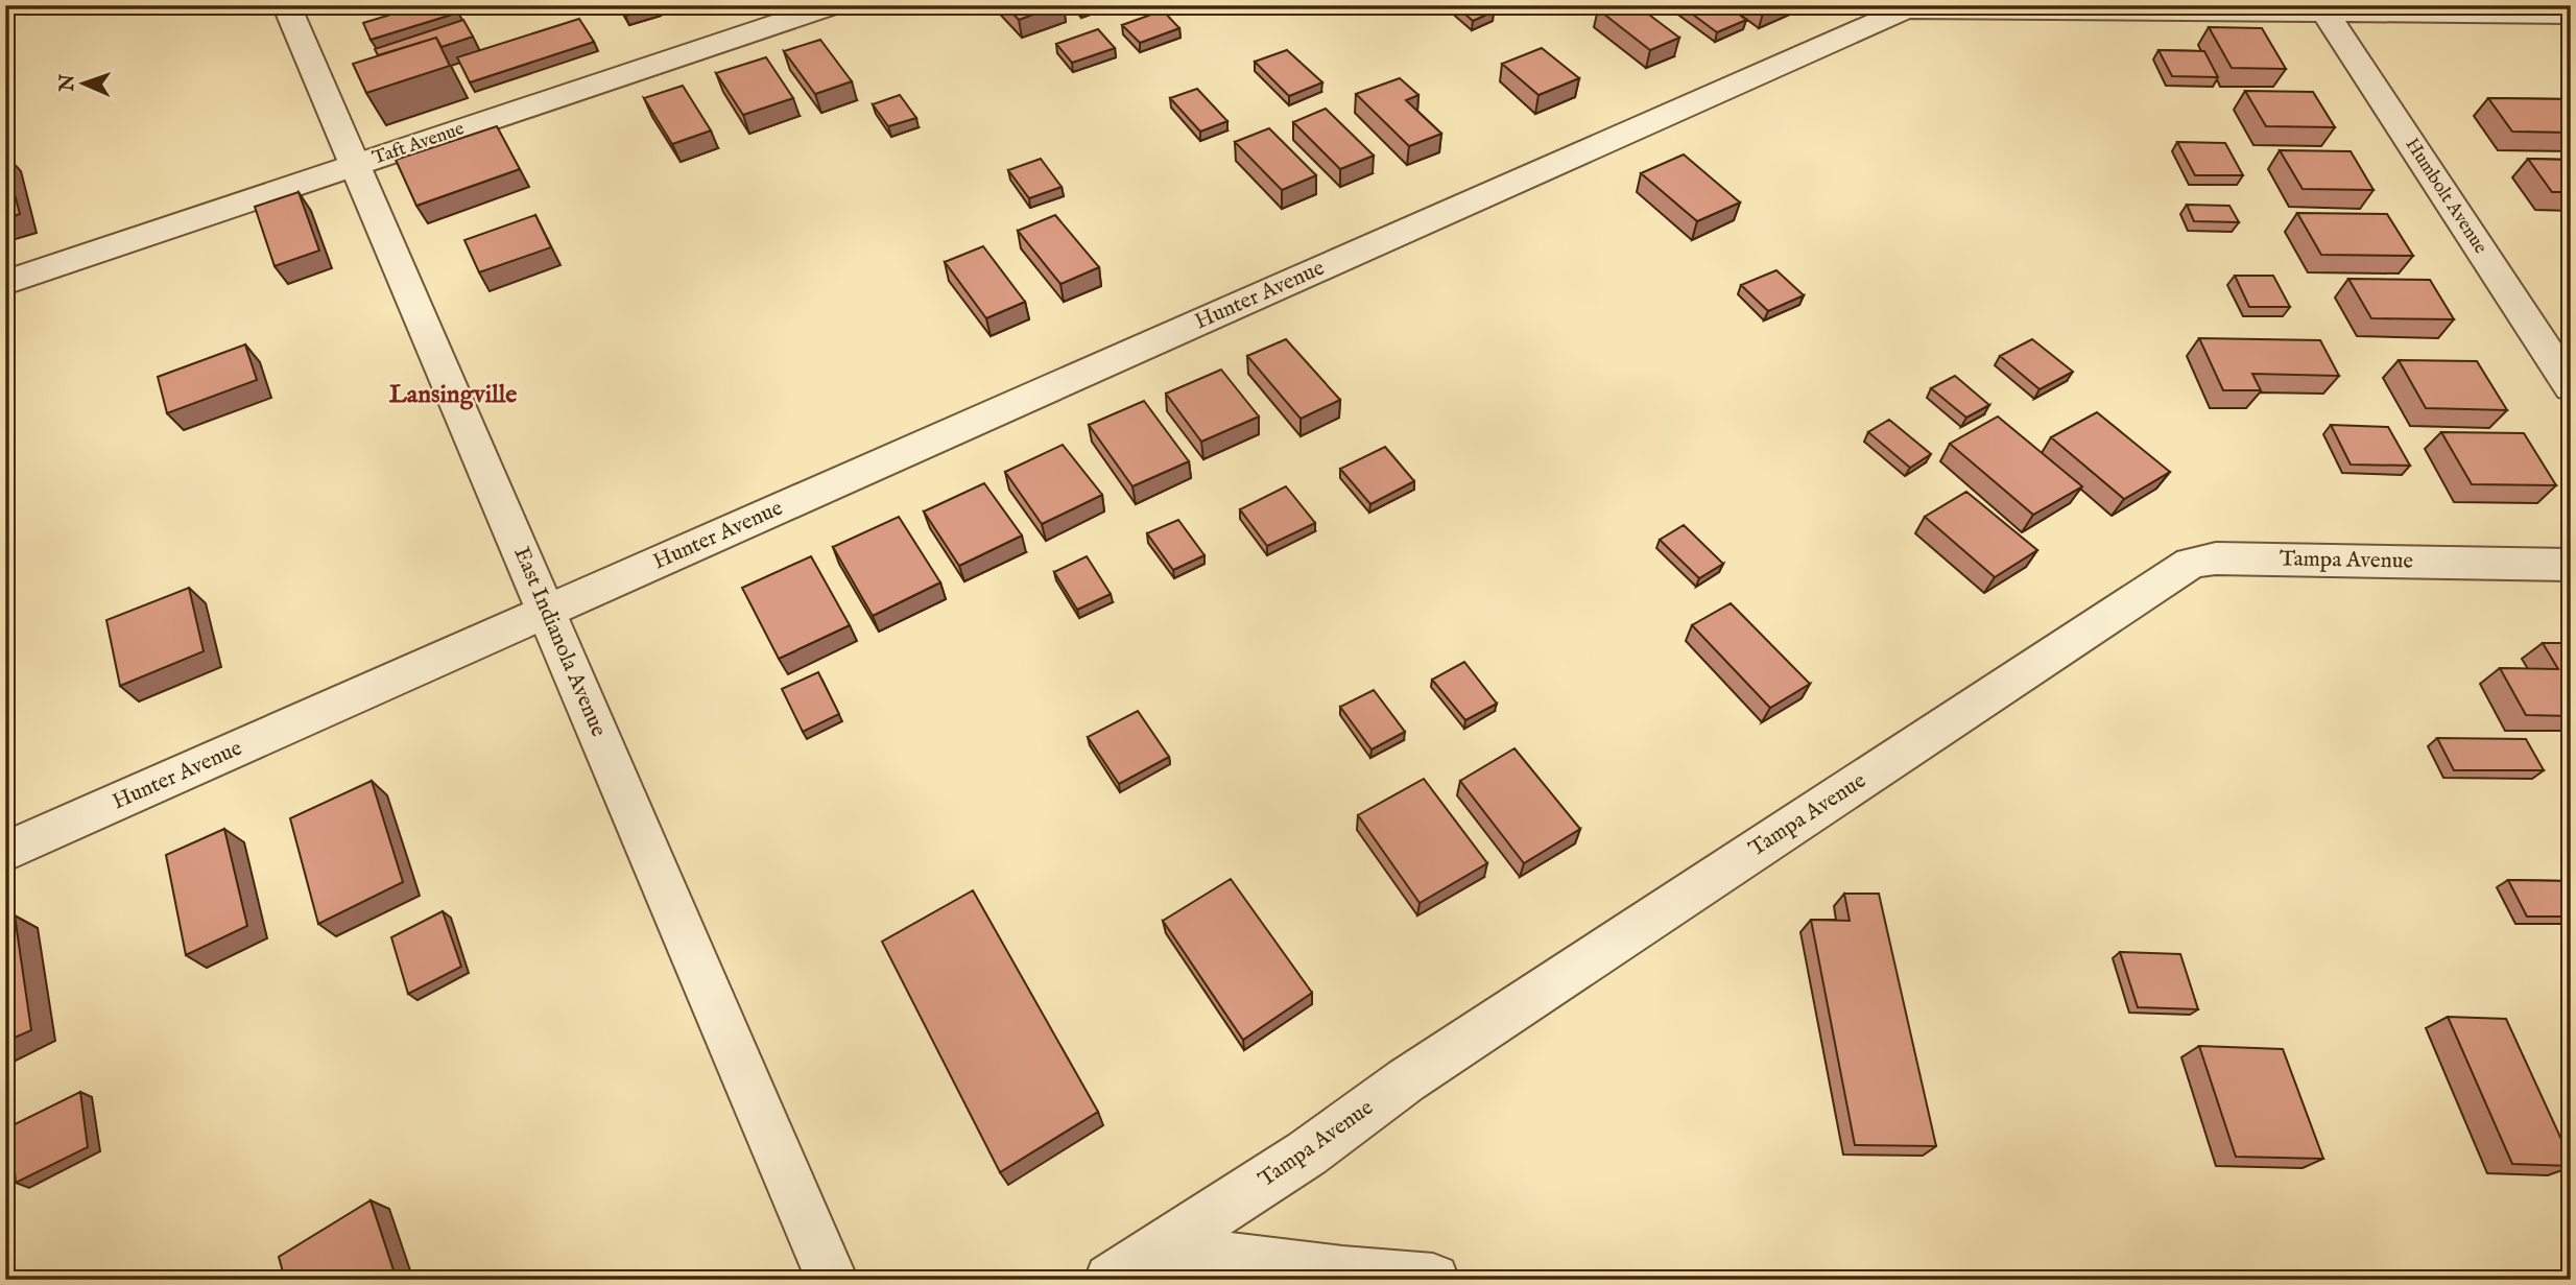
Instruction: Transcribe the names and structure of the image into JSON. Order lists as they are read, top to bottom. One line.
{"streets":{"street":["Taft Avenue","Humbolt Avenue","Hunter Avenue","Tampa Avenue","East Indianola Avenue"]},"crossings":[["Taft Avenue","East Indianola Avenue"],["Humbolt Avenue","Hunter Avenue"],["Hunter Avenue","East Indianola Avenue"]],"districts":["Lansingville"],"north":"left"}
